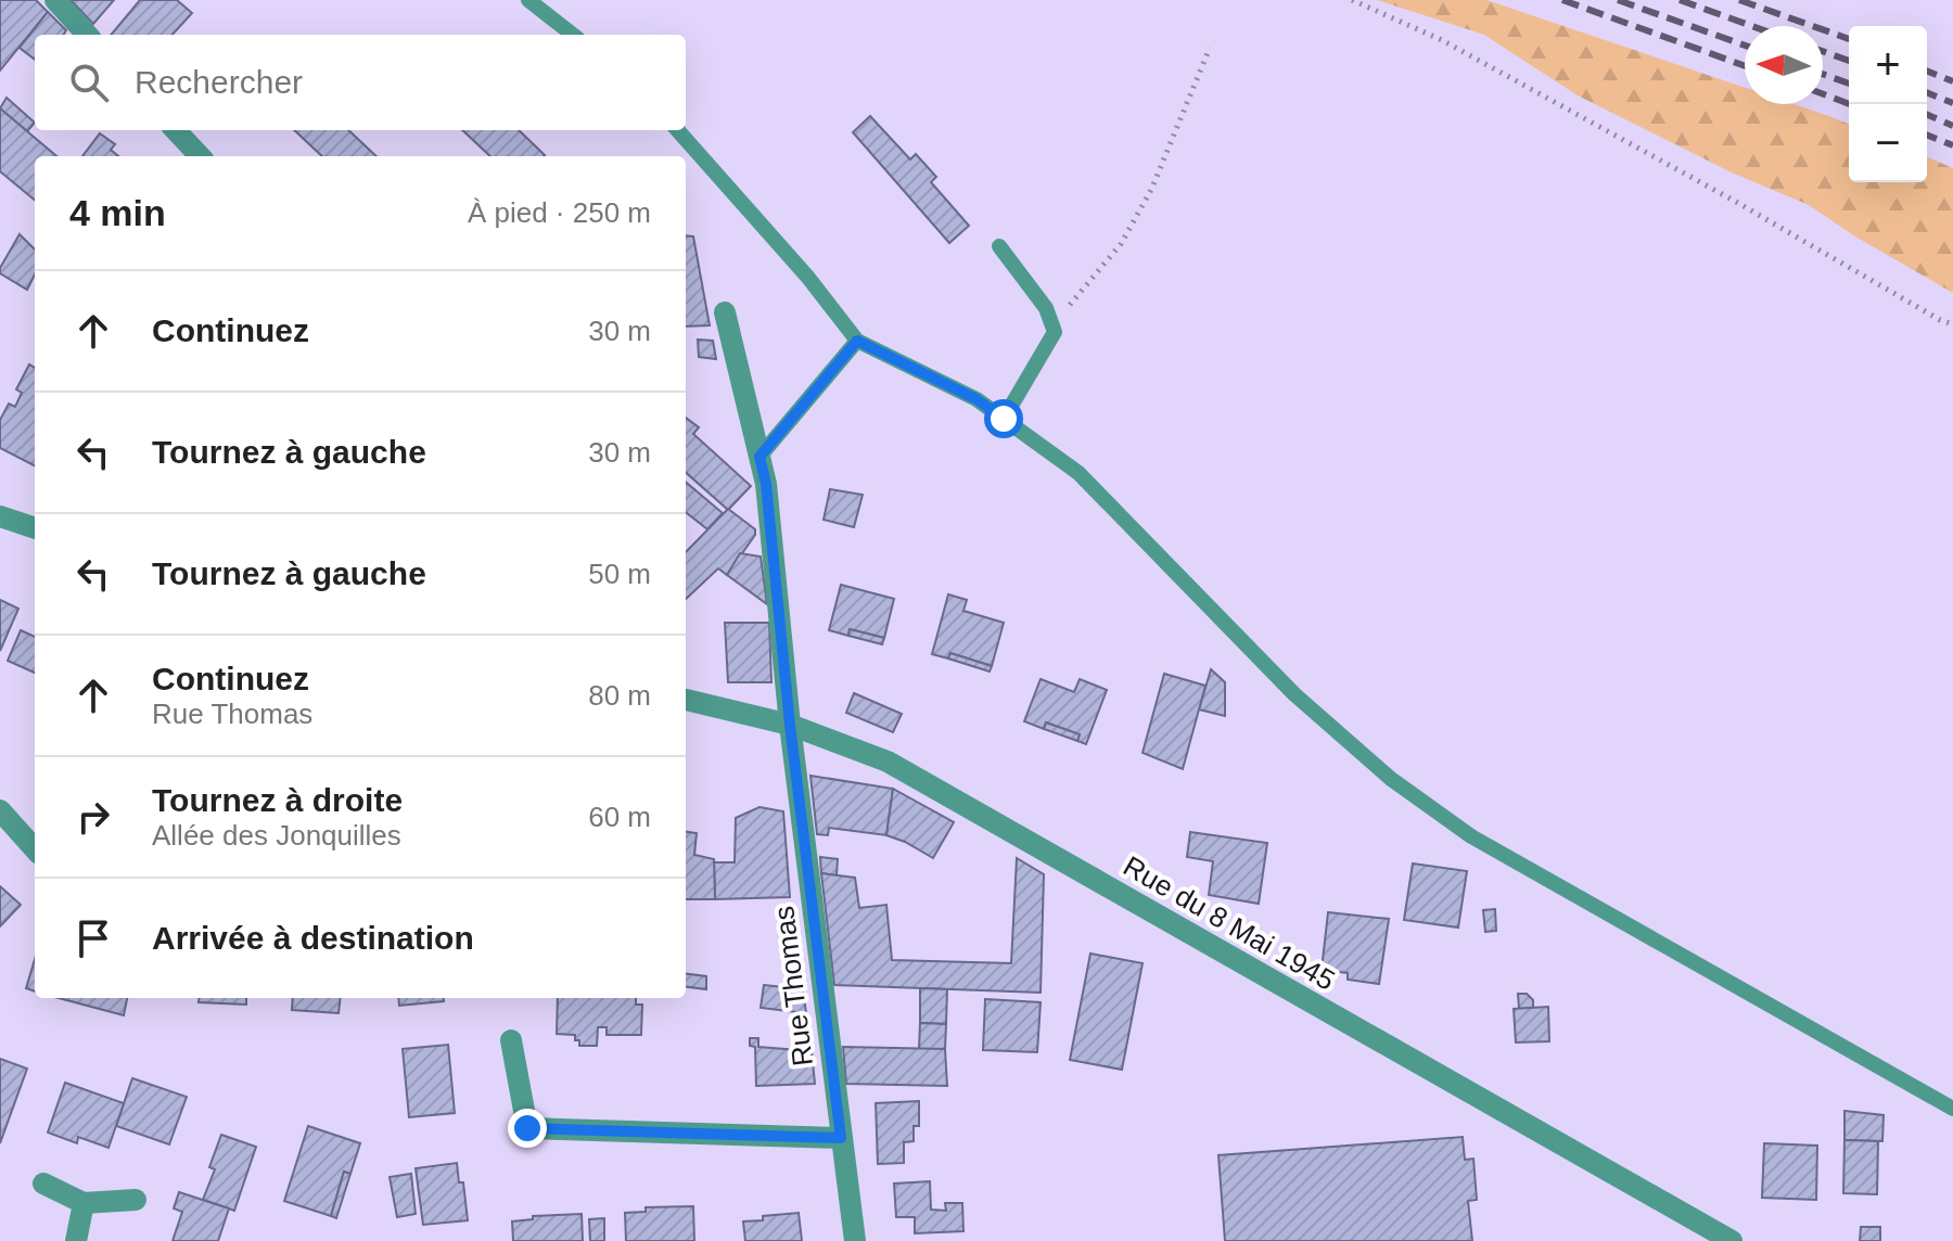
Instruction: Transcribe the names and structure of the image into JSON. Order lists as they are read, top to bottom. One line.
{"streets":{"street":["Rue du 8 Mai 1945","Rue Thomas"]},"crossings":[["Rue du 8 Mai 1945","Rue Thomas"]],"north":"left","page":{"map_buttons":["+","−"],"search":"Rechercher","heading":["4 min","À pied · 250 m"],"list":[["Continuez","30 m"],["Tournez à gauche","30 m"],["Tournez à gauche","50 m"],["Continuez","Rue Thomas","80 m"],["Tournez à droite","Allée des Jonquilles","60 m"],"Arrivée à destination"]}}
